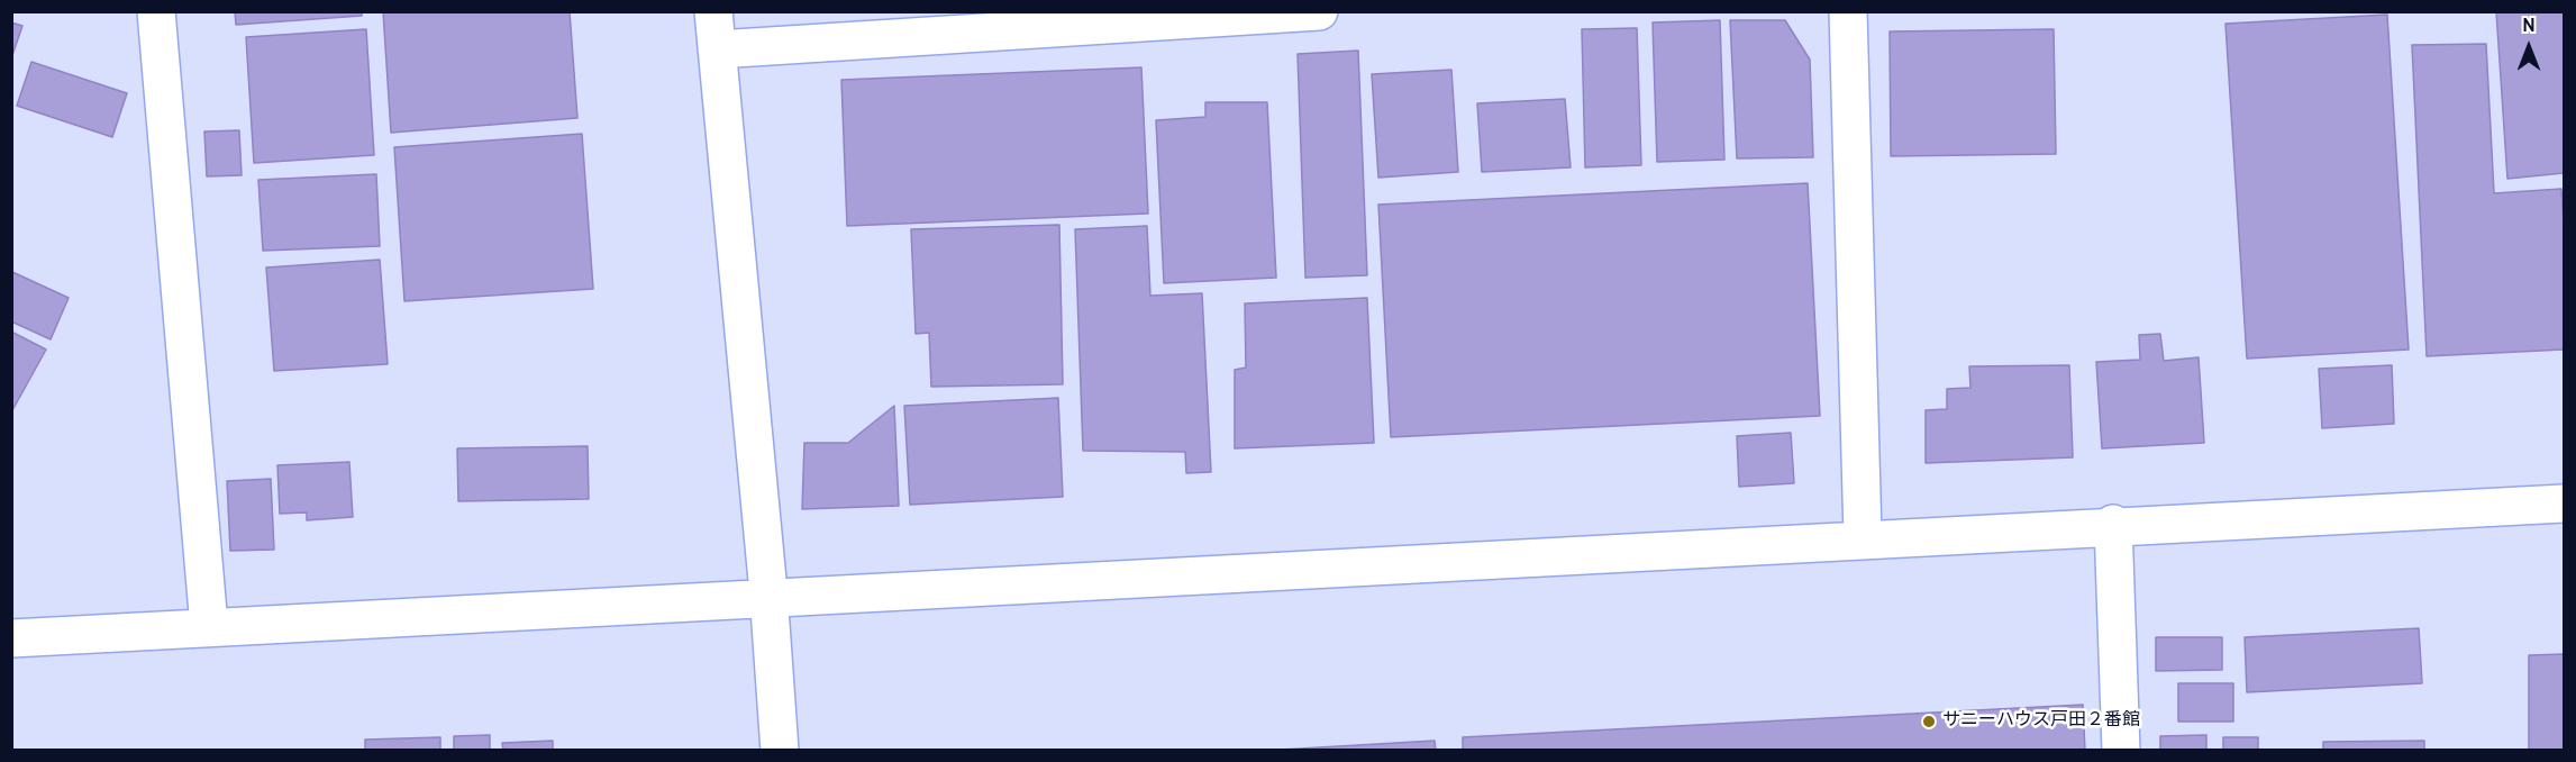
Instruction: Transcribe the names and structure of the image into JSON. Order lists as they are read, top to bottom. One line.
{"places":["サニーハウス戸田２番館"],"north":"top"}
